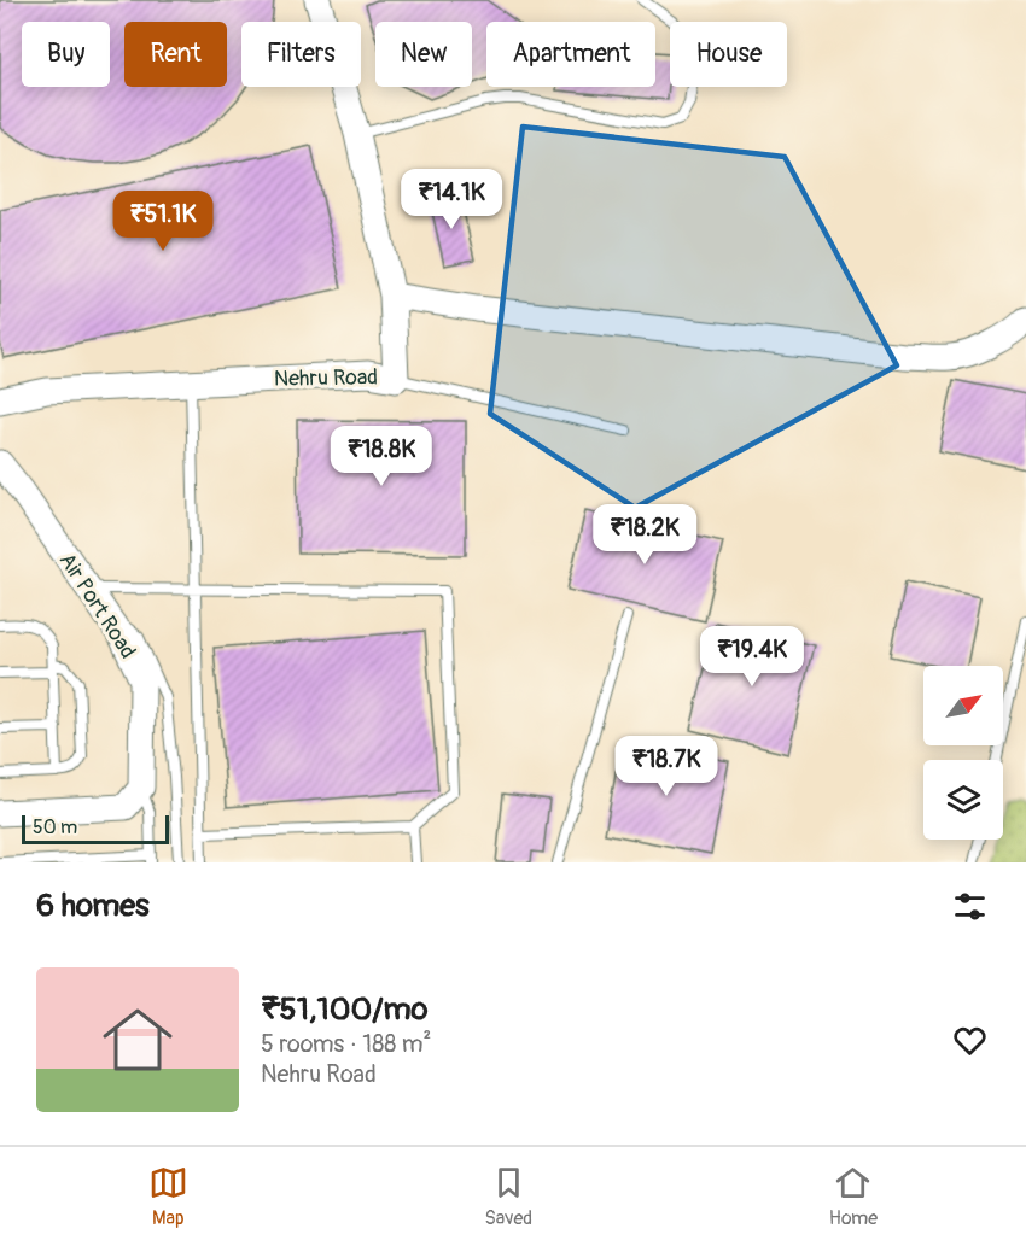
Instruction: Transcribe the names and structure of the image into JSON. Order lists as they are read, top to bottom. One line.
{"streets":{"street":["Nehru Road","Air Port Road"]},"scale_bar":"50 m","north":"top right","page":{"chip":["Buy","Rent","Filters","New","Apartment","House"],"price":["₹14.1K","₹51.1K","₹18.8K","₹18.2K","₹19.4K","₹18.7K"],"scale":"50 m","heading":"6 homes","list":[{"name":"₹51,100/mo","note":"5 rooms · 188 m² · Nehru Road"}],"tabs":["Map","Saved","Home"]}}
